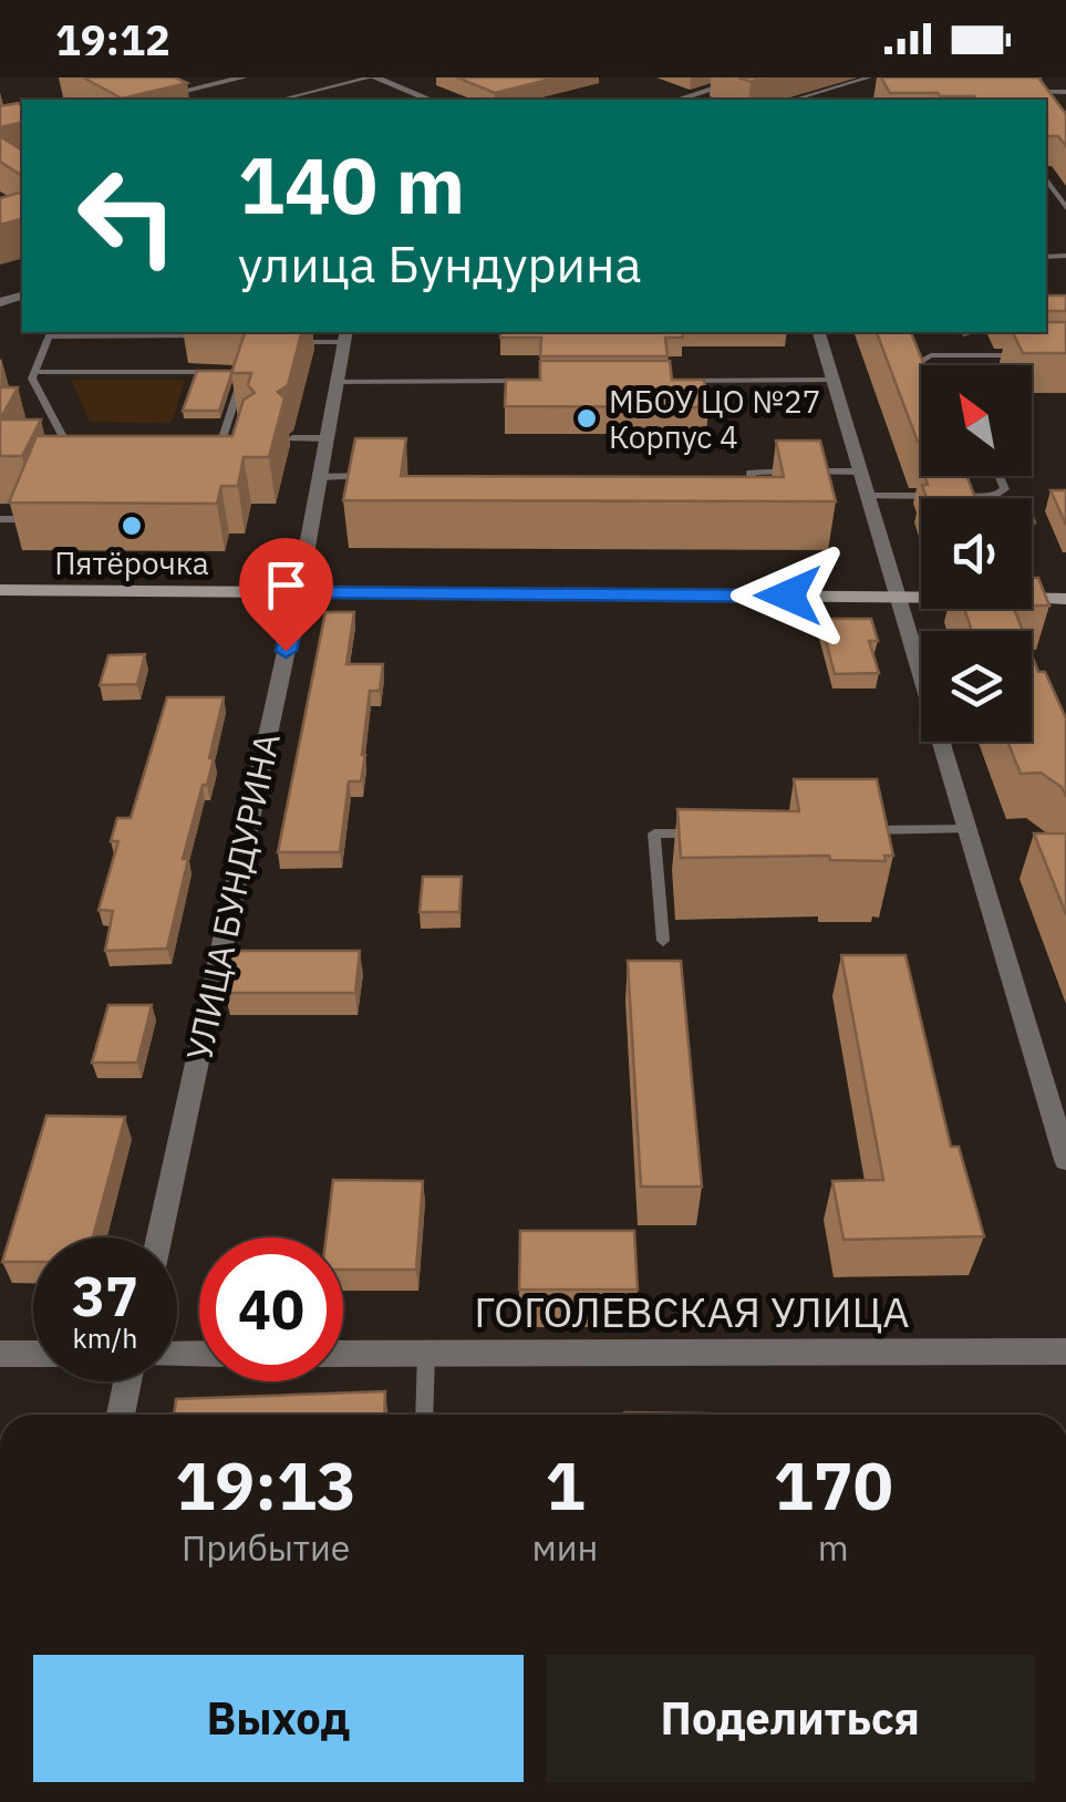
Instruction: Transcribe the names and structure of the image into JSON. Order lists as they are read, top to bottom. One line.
{"streets":{"street":["УЛИЦА БУНДУРИНА","ГОГОЛЕВСКАЯ УЛИЦА"]},"places":["МБОУ ЦО №27 Корпус 4","Пятёрочка"],"north":"top left","page":{"status":"19:12","turn":["140 m","улица Бундурина"],"speed":"37 km/h","limit":"40","eta":["19:13","Прибытие","1","мин","170","m"],"buttons":["Выход","Поделиться"]}}
